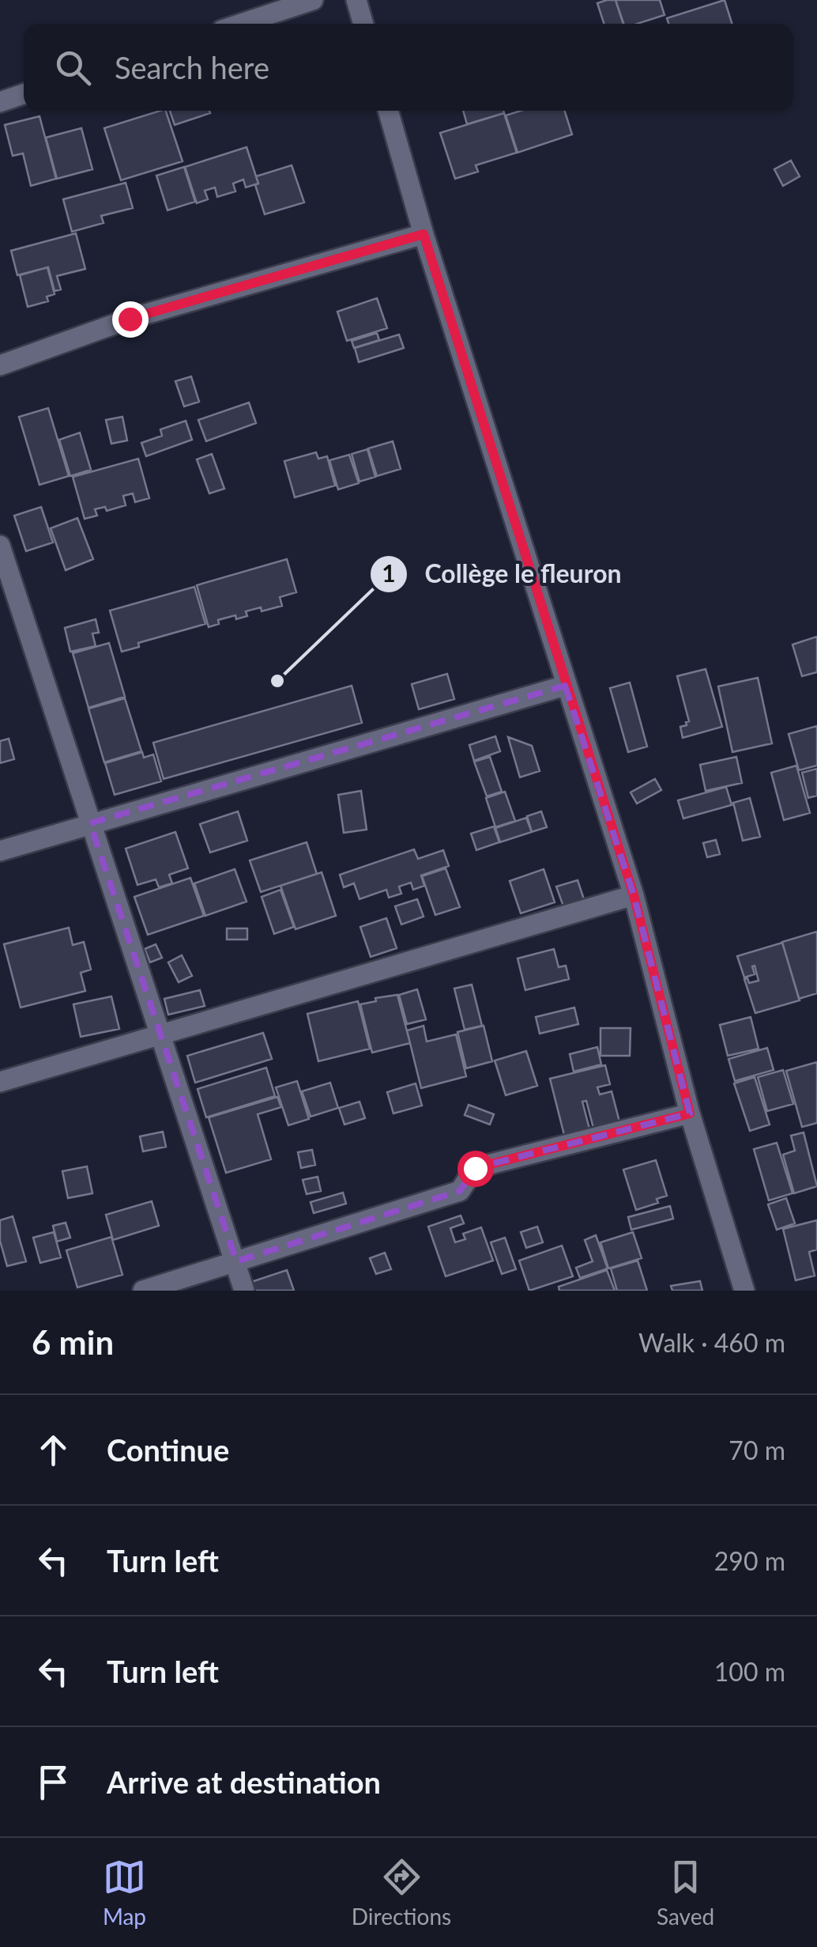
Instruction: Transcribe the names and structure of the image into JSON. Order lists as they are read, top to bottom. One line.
{"places":["Collège le fleuron"],"page":{"search":"Search here","heading":["6 min","Walk · 460 m"],"list":[["Continue","70 m"],["Turn left","290 m"],["Turn left","100 m"],"Arrive at destination"],"nav":["Map","Directions","Saved"]}}
